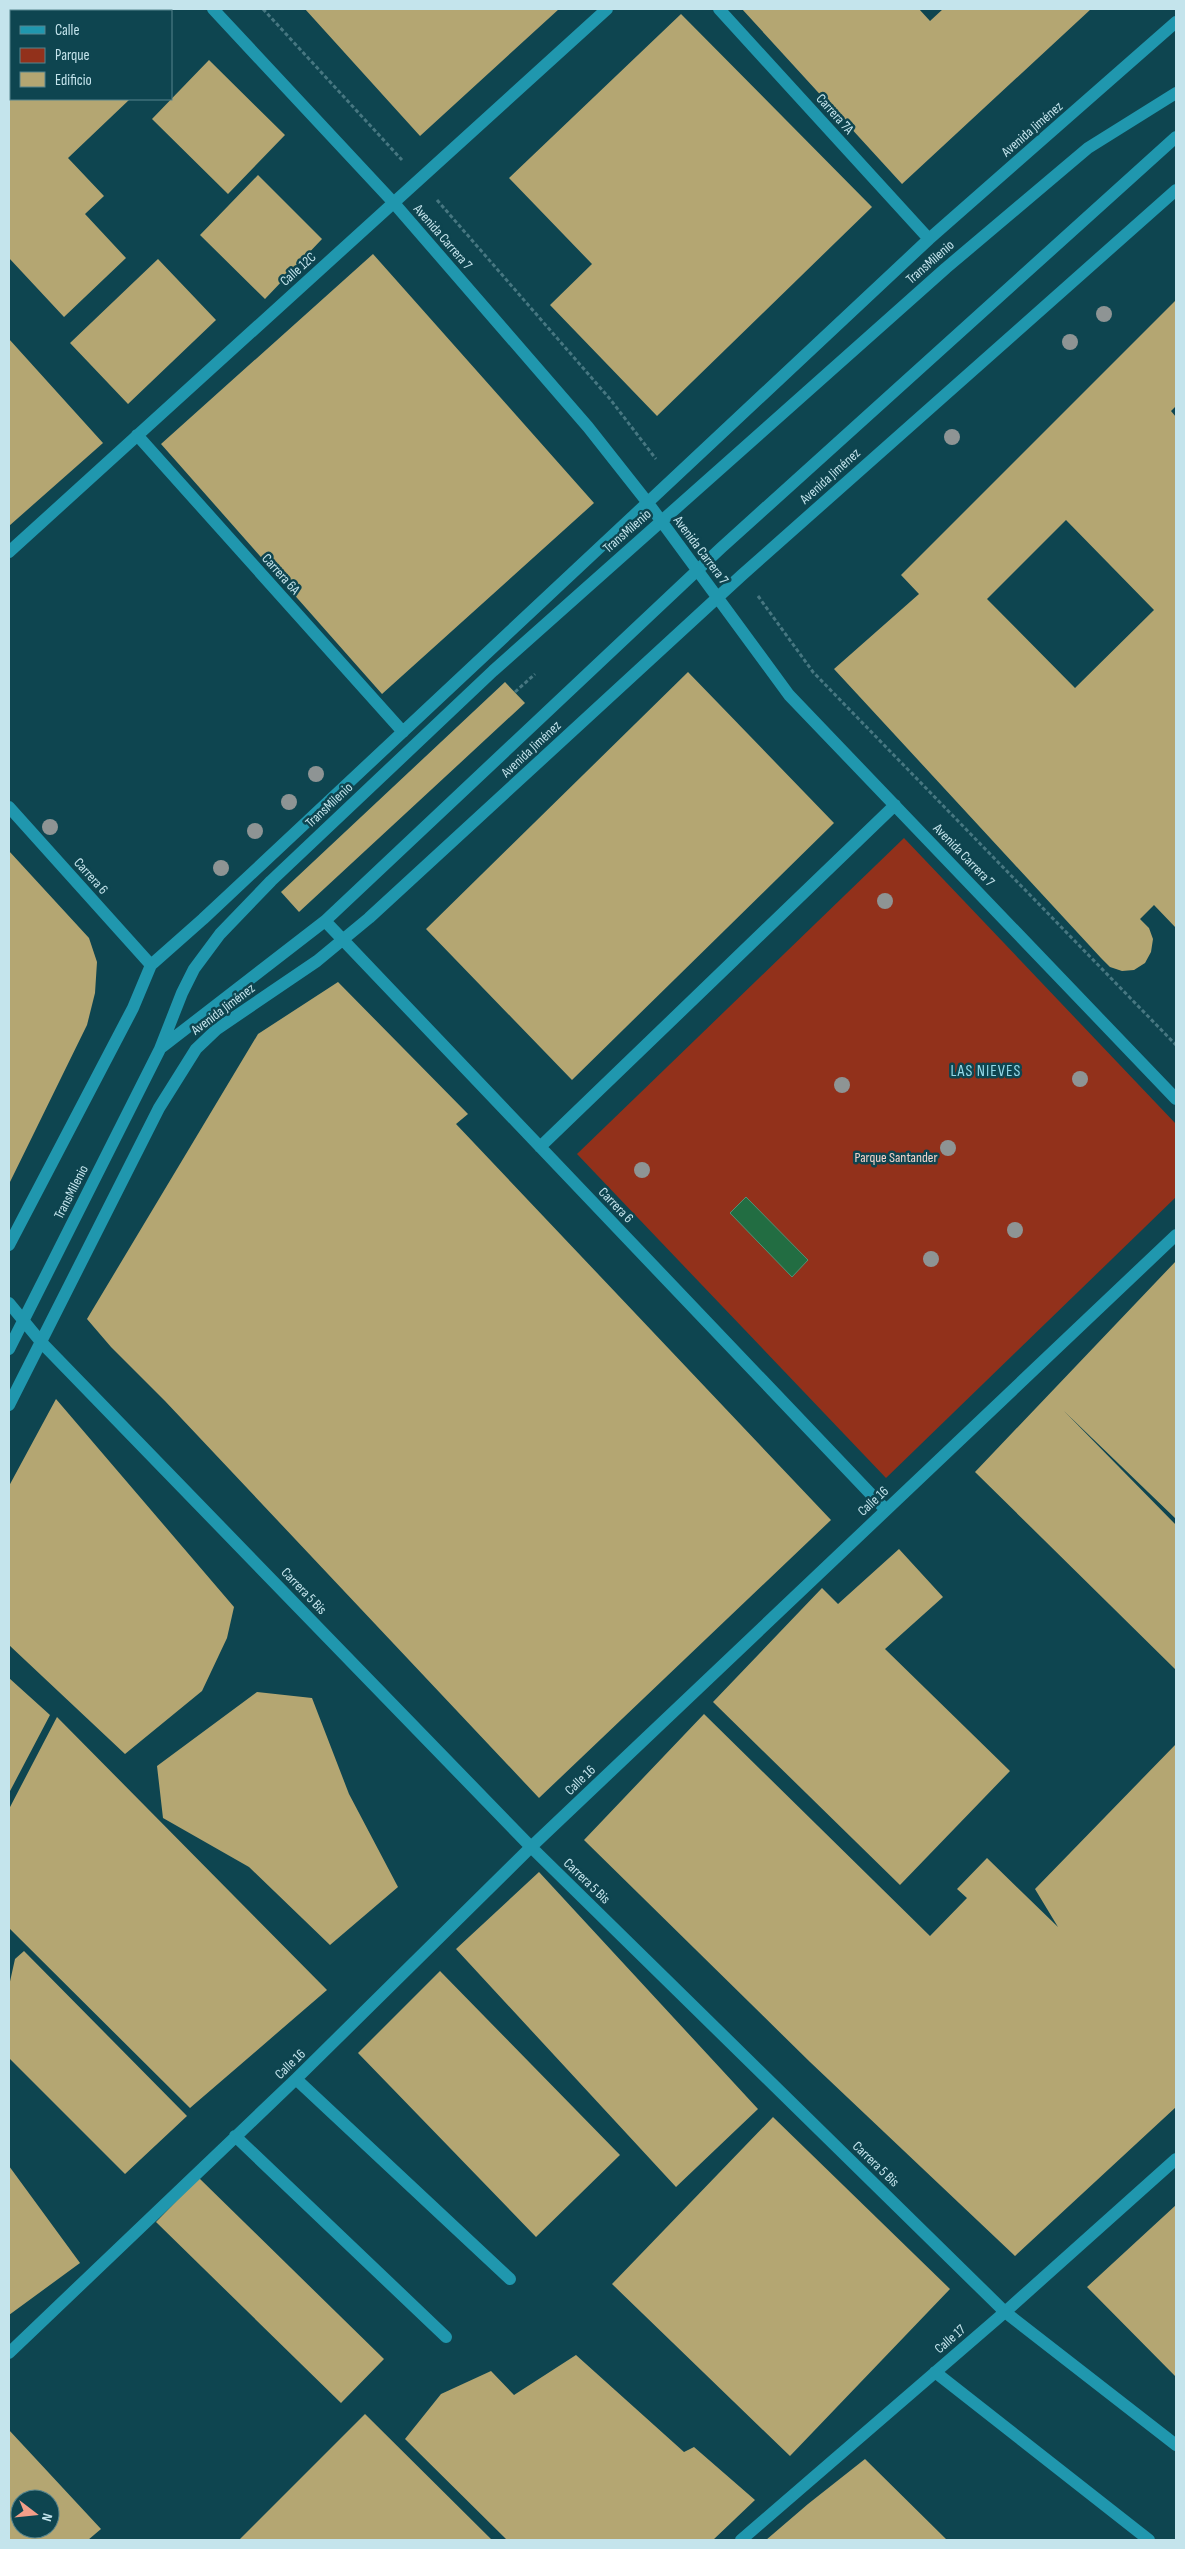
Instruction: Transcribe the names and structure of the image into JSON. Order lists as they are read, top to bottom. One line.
{"streets":{"street":["Carrera 7A","Avenida Jiménez","Avenida Carrera 7","TransMilenio","Calle 12C","Carrera 6A","Carrera 6","Calle 16","Carrera 5 Bis","Calle 17"]},"crossings":[["Carrera 7A","Avenida Jiménez"],["Avenida Jiménez","Avenida Carrera 7"],["Avenida Jiménez","Carrera 6A"],["Avenida Jiménez","Carrera 6"],["Avenida Jiménez","Carrera 5 Bis"],["Avenida Carrera 7","TransMilenio"],["Avenida Carrera 7","Calle 12C"],["TransMilenio","Carrera 6"],["TransMilenio","Carrera 5 Bis"],["Calle 12C","Carrera 6A"],["Carrera 6","Calle 16"],["Calle 16","Carrera 5 Bis"],["Carrera 5 Bis","Calle 17"]],"districts":["LAS NIEVES"],"parks":["Parque Santander"],"legend":["Calle","Parque","Edificio"],"north":"right"}
